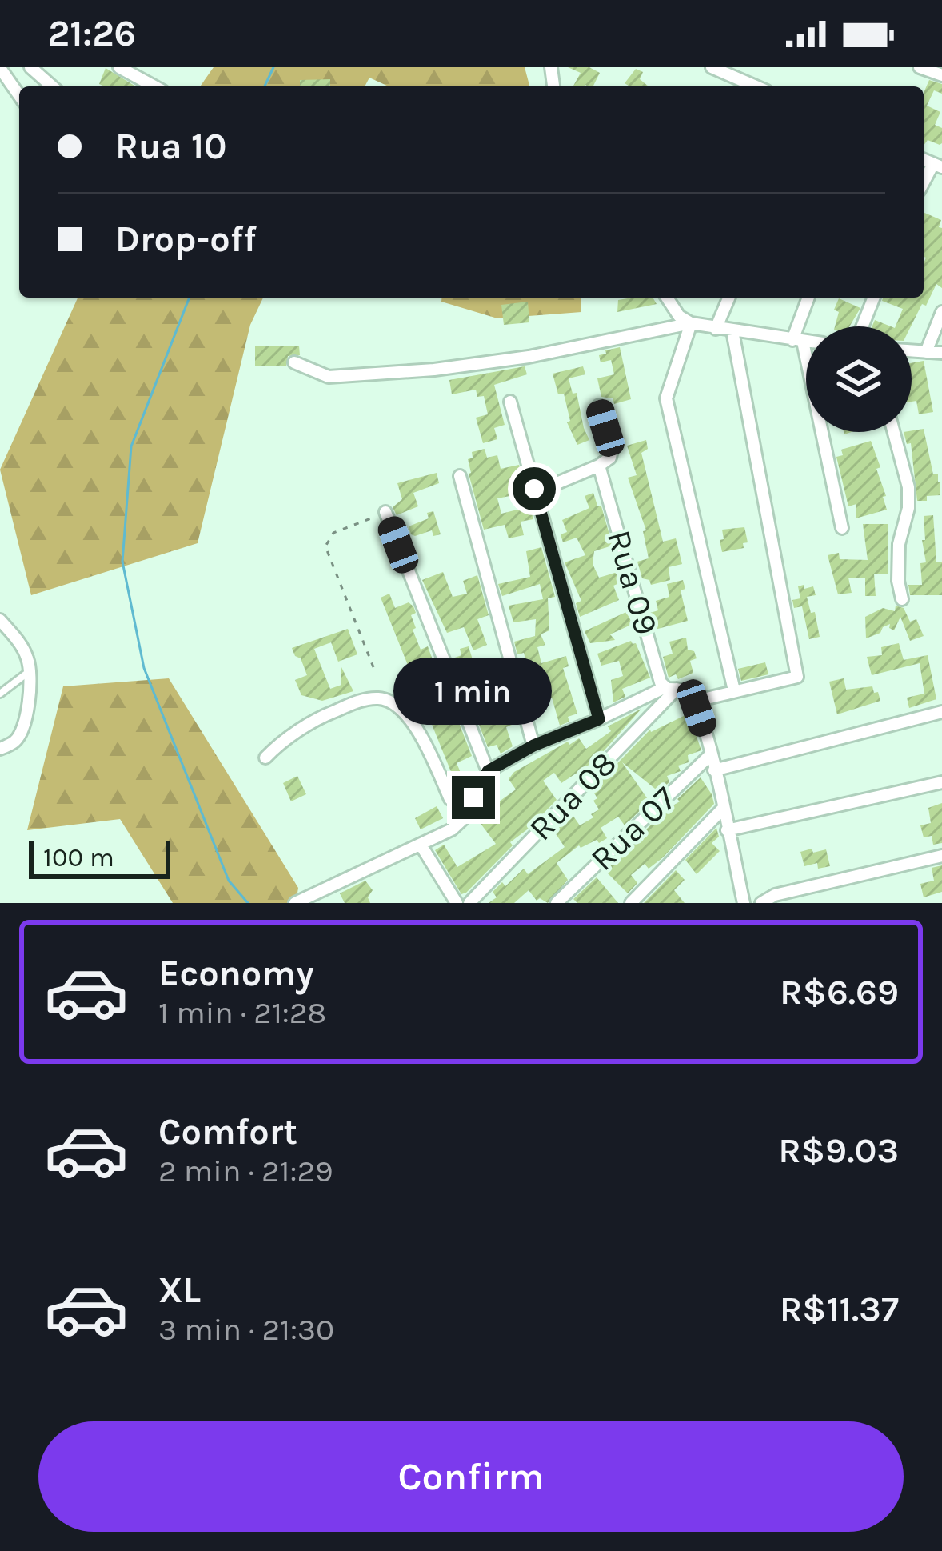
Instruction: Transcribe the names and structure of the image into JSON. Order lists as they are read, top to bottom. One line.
{"streets":{"street":["Rua 09","Rua 08","Rua 07"]},"crossings":[["Rua 09","Rua 08"]],"scale_bar":"100 m","page":{"status":"21:26","banner":["Rua 10","Drop-off"],"bubble":"1 min","scale":"100 m","list":[{"name":"Economy","note":"1 min · 21:28","value":"R$6.69"},{"name":"Comfort","note":"2 min · 21:29","value":"R$9.03"},{"name":"XL","note":"3 min · 21:30","value":"R$11.37"}],"buttons":"Confirm"}}
